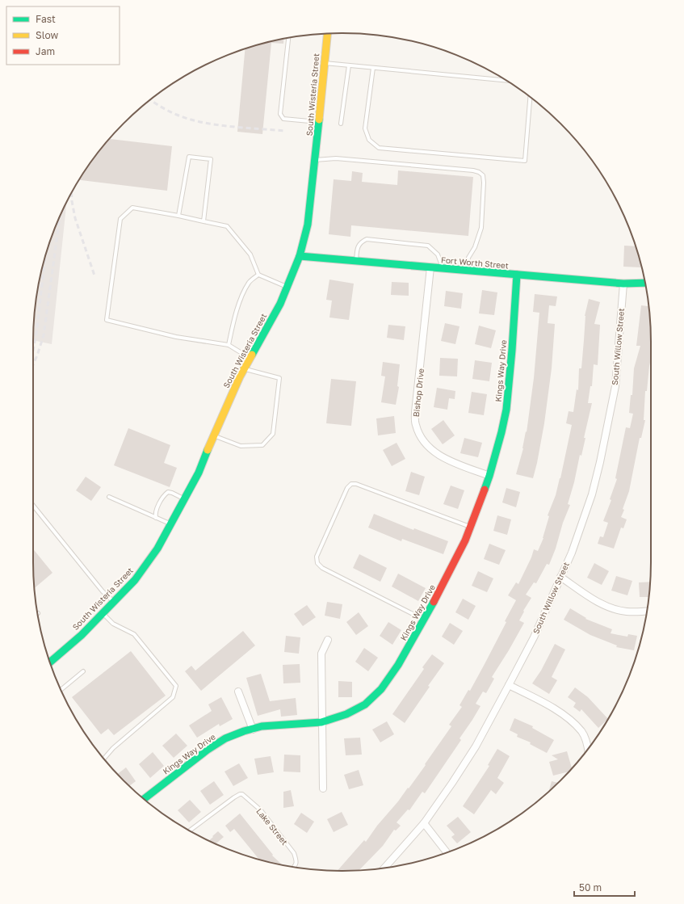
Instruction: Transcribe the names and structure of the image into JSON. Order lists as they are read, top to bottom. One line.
{"streets":{"street":["South Wisteria Street","Fort Worth Street","South Willow Street","Kings Way Drive","Bishop Drive"],"lane":["Lake Street"]},"crossings":[["South Wisteria Street","Fort Worth Street"],["Fort Worth Street","South Willow Street"],["Fort Worth Street","Kings Way Drive"],["Fort Worth Street","Bishop Drive"],["Kings Way Drive","Bishop Drive"]],"legend":["Fast","Slow","Jam"],"scale_bar":"50 m"}
